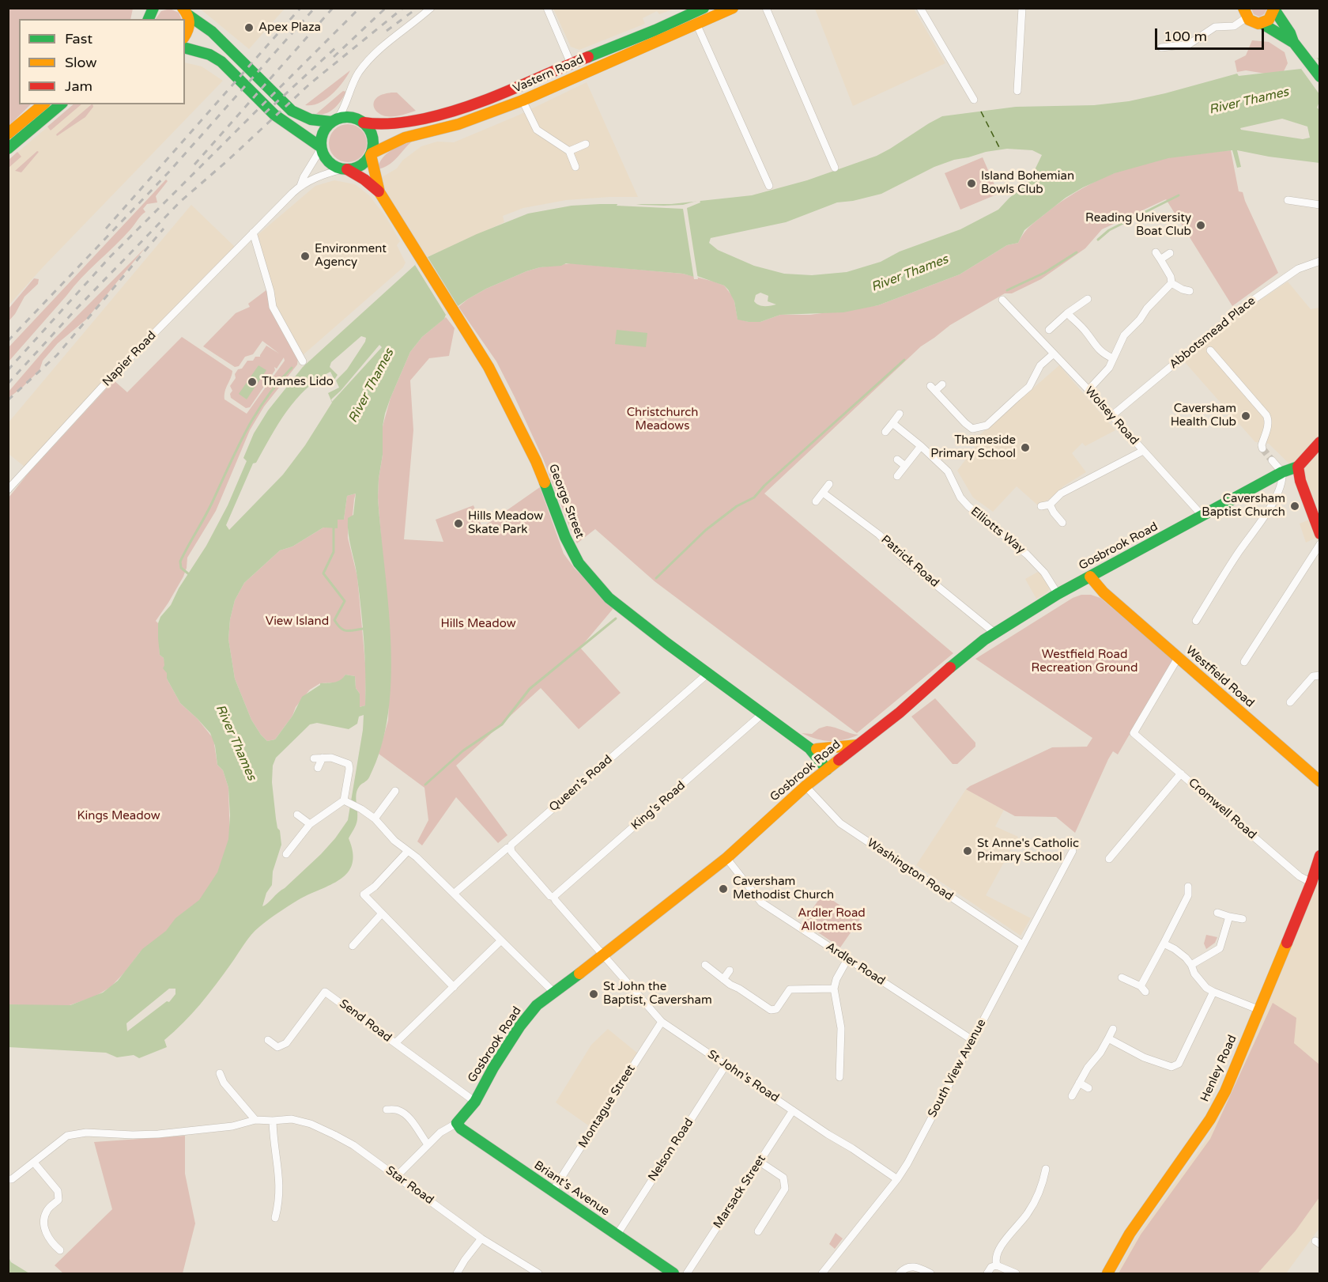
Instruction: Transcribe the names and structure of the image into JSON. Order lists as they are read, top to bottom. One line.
{"streets":{"main road":["Vastern Road","George Street","Gosbrook Road","Westfield Road","Henley Road","Briant's Avenue"],"street":["Abbotsmead Place","Napier Road","Wolsey Road","Elliotts Way","Patrick Road","Queen's Road","King's Road","Cromwell Road","Washington Road","Ardler Road","Send Road","South View Avenue","St John's Road","Montague Street","Nelson Road","Star Road","Marsack Street"]},"crossings":[["Vastern Road","George Street"],["Abbotsmead Place","Wolsey Road"],["Wolsey Road","Gosbrook Road"],["George Street","Gosbrook Road"],["George Street","Queen's Road"],["George Street","King's Road"],["Elliotts Way","Gosbrook Road"],["Gosbrook Road","Patrick Road"],["Gosbrook Road","Westfield Road"],["Gosbrook Road","Washington Road"],["Gosbrook Road","Ardler Road"],["Gosbrook Road","Send Road"],["Gosbrook Road","St John's Road"],["Gosbrook Road","Star Road"],["Gosbrook Road","Briant's Avenue"],["Westfield Road","Cromwell Road"],["Queen's Road","St John's Road"],["King's Road","St John's Road"],["Cromwell Road","Henley Road"],["Washington Road","South View Avenue"],["Ardler Road","South View Avenue"],["South View Avenue","St John's Road"],["St John's Road","Montague Street"],["St John's Road","Nelson Road"],["St John's Road","Marsack Street"],["Montague Street","Briant's Avenue"],["Nelson Road","Briant's Avenue"]],"water":["River Thames"],"parks":["Christchurch Meadows","View Island","Hills Meadow","Westfield Road Recreation Ground","Kings Meadow","Ardler Road Allotments"],"places":["Apex Plaza","Island Bohemian Bowls Club","Reading University Boat Club","Environment Agency","Thames Lido","Caversham Health Club","Thameside Primary School","Caversham Baptist Church","Hills Meadow Skate Park","St Anne's Catholic Primary School","Caversham Methodist Church","St John the Baptist, Caversham"],"legend":["Fast","Slow","Jam"],"scale_bar":"100 m"}
